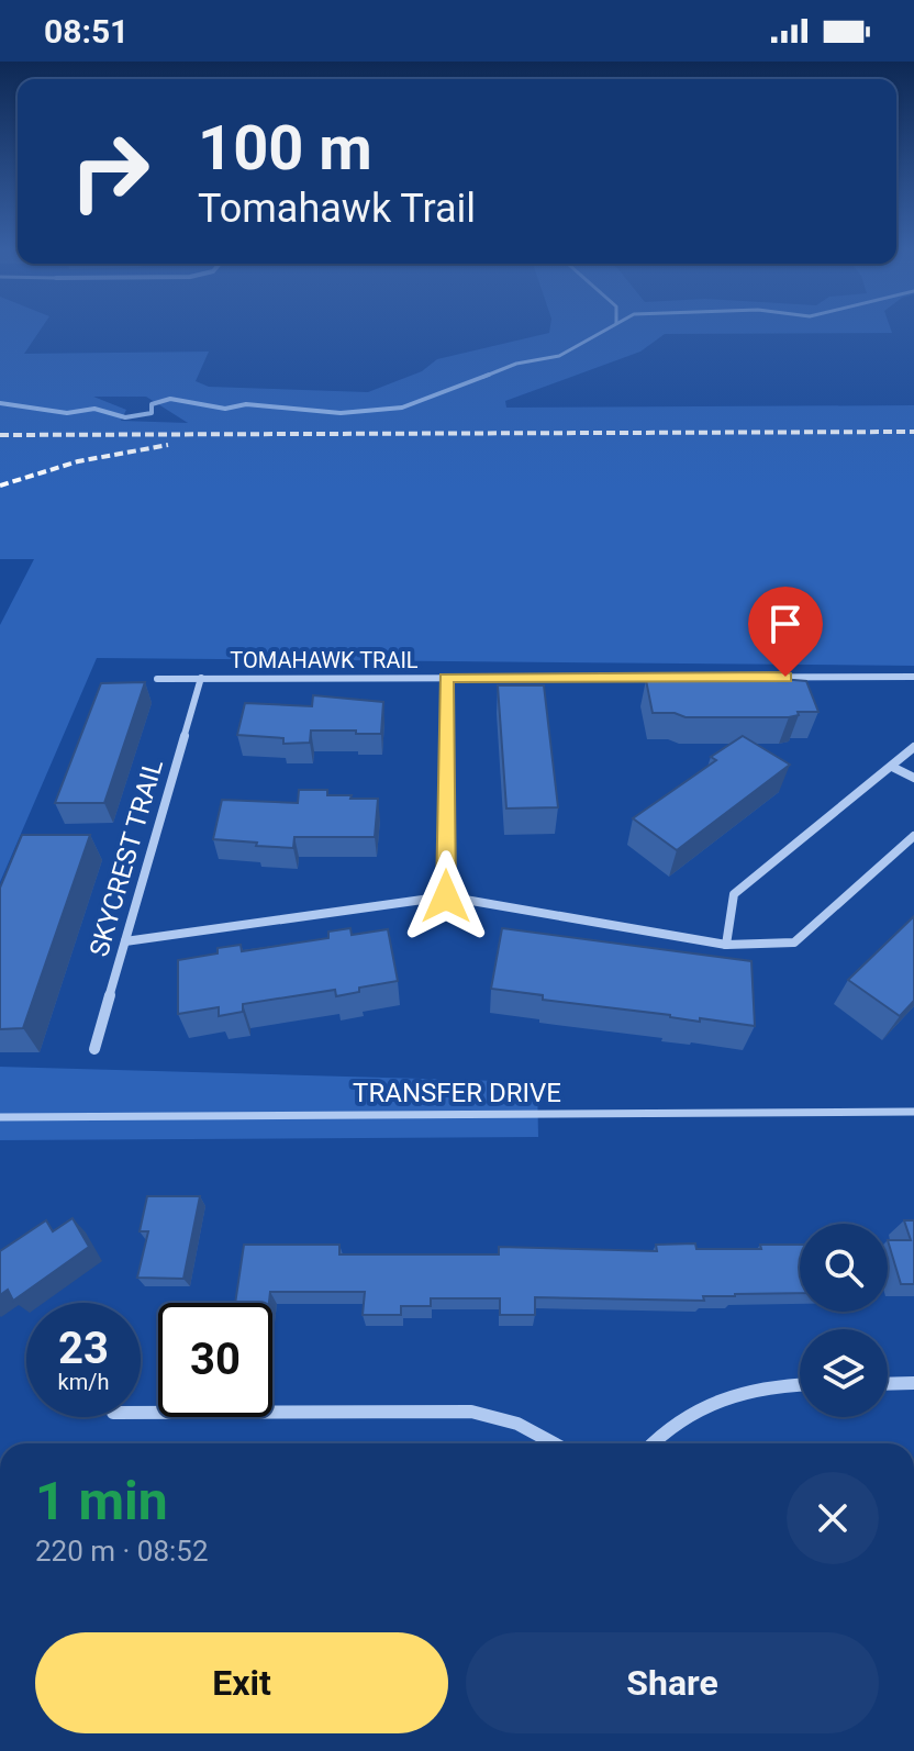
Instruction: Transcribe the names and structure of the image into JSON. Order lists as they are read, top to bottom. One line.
{"streets":{"street":["TOMAHAWK TRAIL","SKYCREST TRAIL"],"lane":["TRANSFER DRIVE"]},"crossings":[["TOMAHAWK TRAIL","SKYCREST TRAIL"]],"page":{"status":"08:51","turn":["100 m","Tomahawk Trail"],"speed":"23 km/h","limit":"30","heading":["1 min","220 m · 08:52"],"buttons":["Exit","Share"]}}
